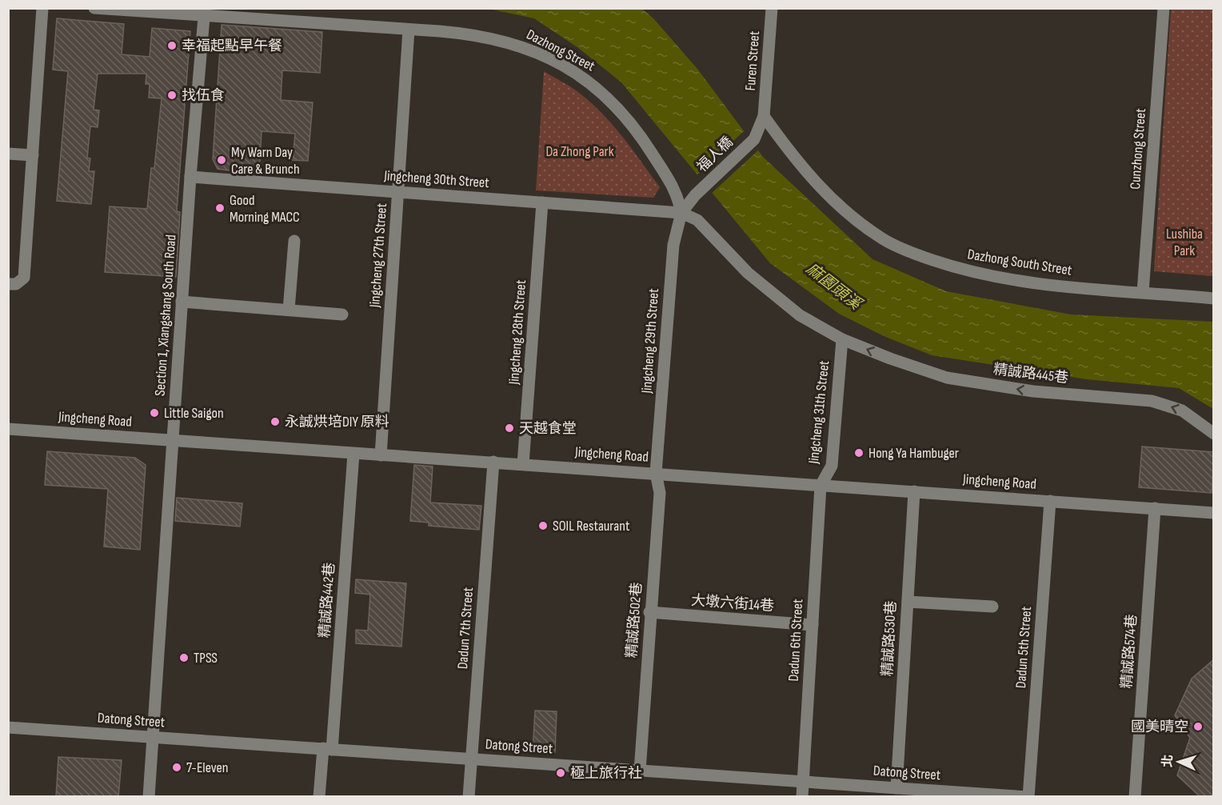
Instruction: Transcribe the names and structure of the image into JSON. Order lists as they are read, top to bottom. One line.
{"streets":{"street":["Dazhong Street","Furen Street","Cunzhong Street","福人橋","Jingcheng 30th Street","Jingcheng 27th Street","Dazhong South Street","Section 1, Xiangshang South Road","Jingcheng 28th Street","Jingcheng 29th Street","精誠路445巷","Jingcheng 31th Street","Jingcheng Road","精誠路442巷","大墩六街14巷","精誠路502巷","Dadun 7th Street","精誠路530巷","Dadun 6th Street","Dadun 5th Street","精誠路574巷","Datong Street"]},"crossings":[["Dazhong Street","福人橋"],["Dazhong Street","Jingcheng 30th Street"],["Dazhong Street","Jingcheng 27th Street"],["Dazhong Street","Section 1, Xiangshang South Road"],["Dazhong Street","Jingcheng 29th Street"],["Furen Street","福人橋"],["Furen Street","Dazhong South Street"],["Cunzhong Street","Dazhong South Street"],["福人橋","Jingcheng 30th Street"],["福人橋","Dazhong South Street"],["福人橋","Jingcheng 29th Street"],["Jingcheng 30th Street","Jingcheng 27th Street"],["Jingcheng 30th Street","Section 1, Xiangshang South Road"],["Jingcheng 30th Street","Jingcheng 28th Street"],["Jingcheng 30th Street","Jingcheng 29th Street"],["Jingcheng 27th Street","Jingcheng Road"],["Section 1, Xiangshang South Road","Jingcheng Road"],["Section 1, Xiangshang South Road","Datong Street"],["Jingcheng 28th Street","Jingcheng Road"],["Jingcheng 29th Street","Jingcheng Road"],["Jingcheng 29th Street","精誠路502巷"],["精誠路445巷","Jingcheng 31th Street"],["Jingcheng 31th Street","Jingcheng Road"],["Jingcheng 31th Street","Dadun 6th Street"],["Jingcheng Road","精誠路442巷"],["Jingcheng Road","精誠路502巷"],["Jingcheng Road","Dadun 7th Street"],["Jingcheng Road","精誠路530巷"],["Jingcheng Road","Dadun 6th Street"],["Jingcheng Road","Dadun 5th Street"],["Jingcheng Road","精誠路574巷"],["精誠路442巷","Datong Street"],["大墩六街14巷","精誠路502巷"],["大墩六街14巷","Dadun 6th Street"],["精誠路502巷","Datong Street"],["Dadun 7th Street","Datong Street"],["精誠路530巷","Datong Street"],["Dadun 6th Street","Datong Street"],["Dadun 5th Street","Datong Street"]],"one_way":["精誠路445巷"],"water":["麻園頭溪"],"parks":["Da Zhong Park","Lushiba Park"],"places":["幸福起點早午餐","找伍食","My Warn Day Care & Brunch","Good Morning MACC","Little Saigon","永誠烘培DIY 原料","天越食堂","Hong Ya Hambuger","SOIL Restaurant","TPSS","國美晴空","7-Eleven","極上旅行社"],"north":"left"}
